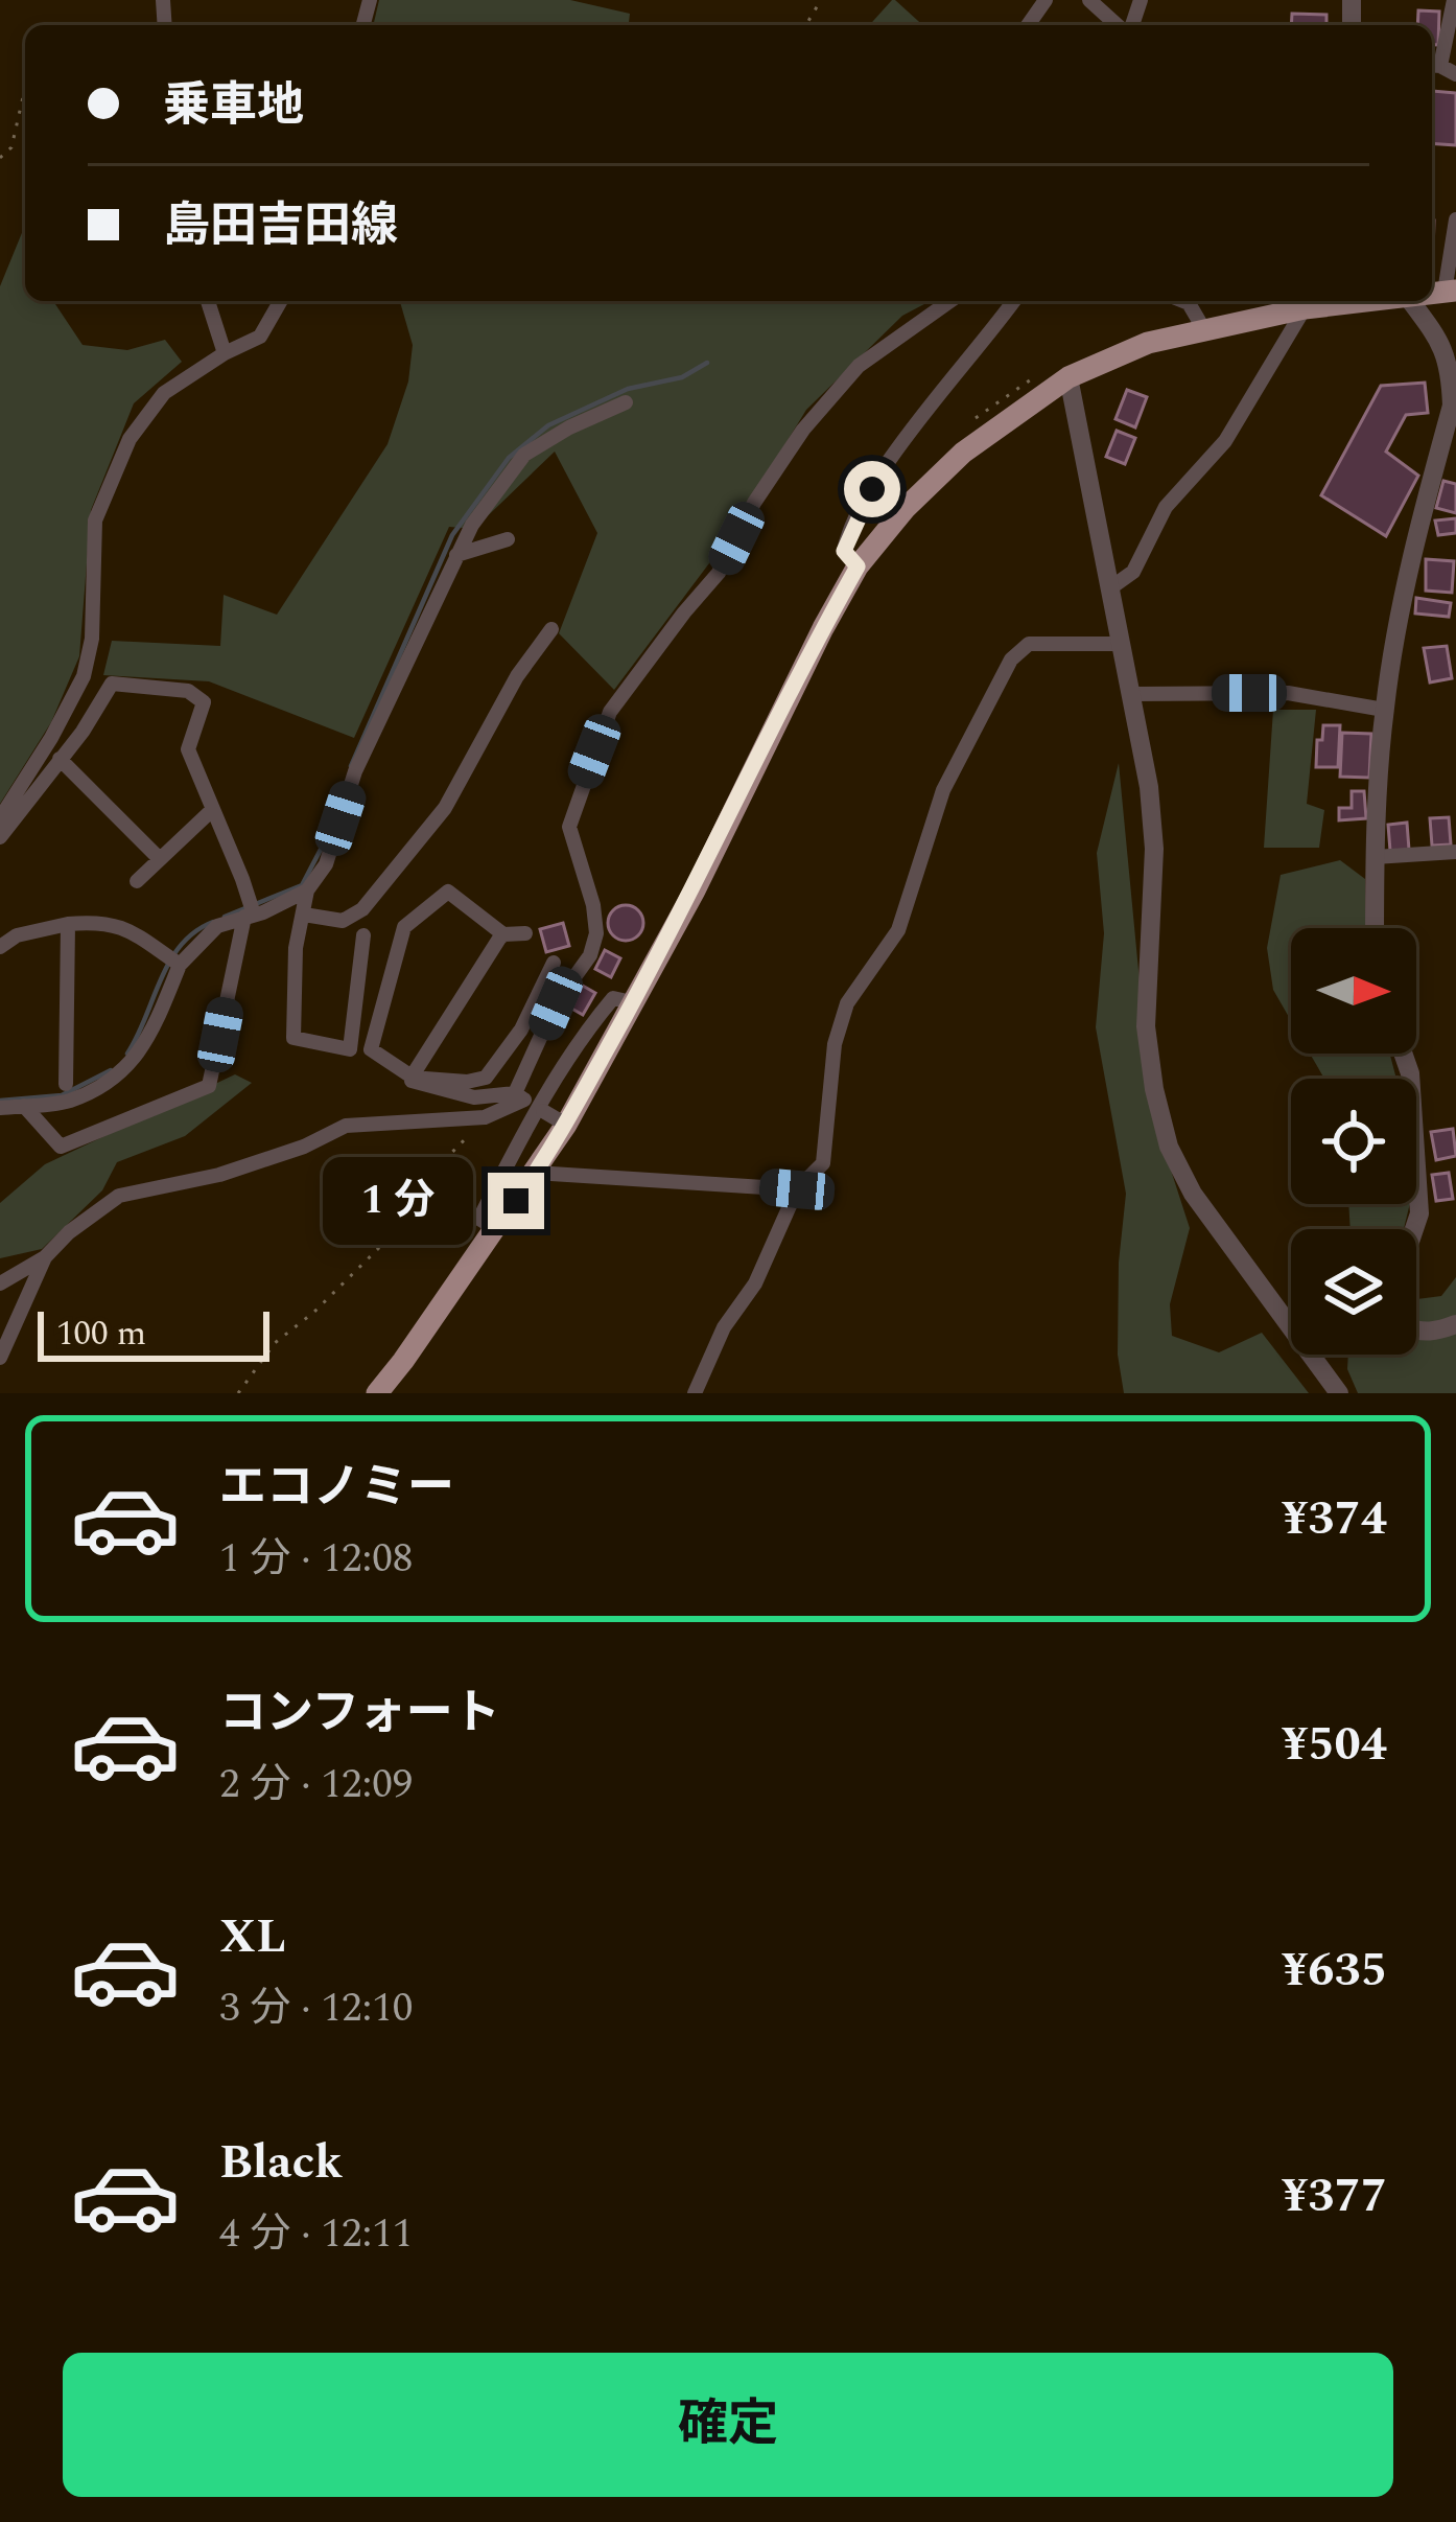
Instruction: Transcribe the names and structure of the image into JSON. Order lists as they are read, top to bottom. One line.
{"scale_bar":"100 m","north":"right","page":{"banner":["乗車地","島田吉田線"],"bubble":"1 分","scale":"100 m","list":[{"name":"エコノミー","note":"1 分 · 12:08","value":"¥374"},{"name":"コンフォート","note":"2 分 · 12:09","value":"¥504"},{"name":"XL","note":"3 分 · 12:10","value":"¥635"},{"name":"Black","note":"4 分 · 12:11","value":"¥377"}],"buttons":"確定"}}
